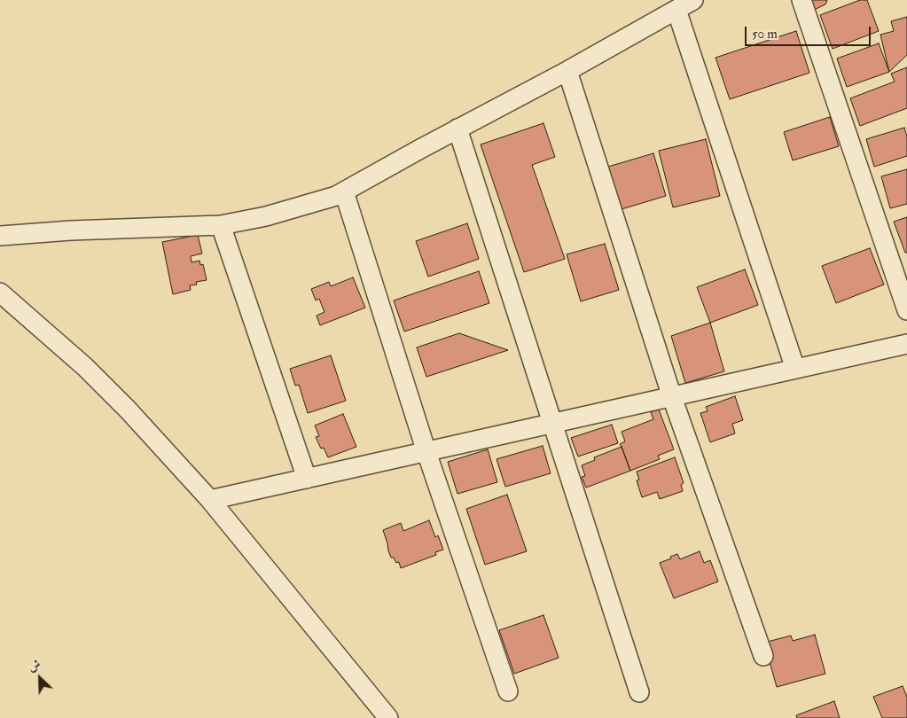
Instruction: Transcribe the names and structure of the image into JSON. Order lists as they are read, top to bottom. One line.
{"scale_bar":"50 m","north":"top left"}
